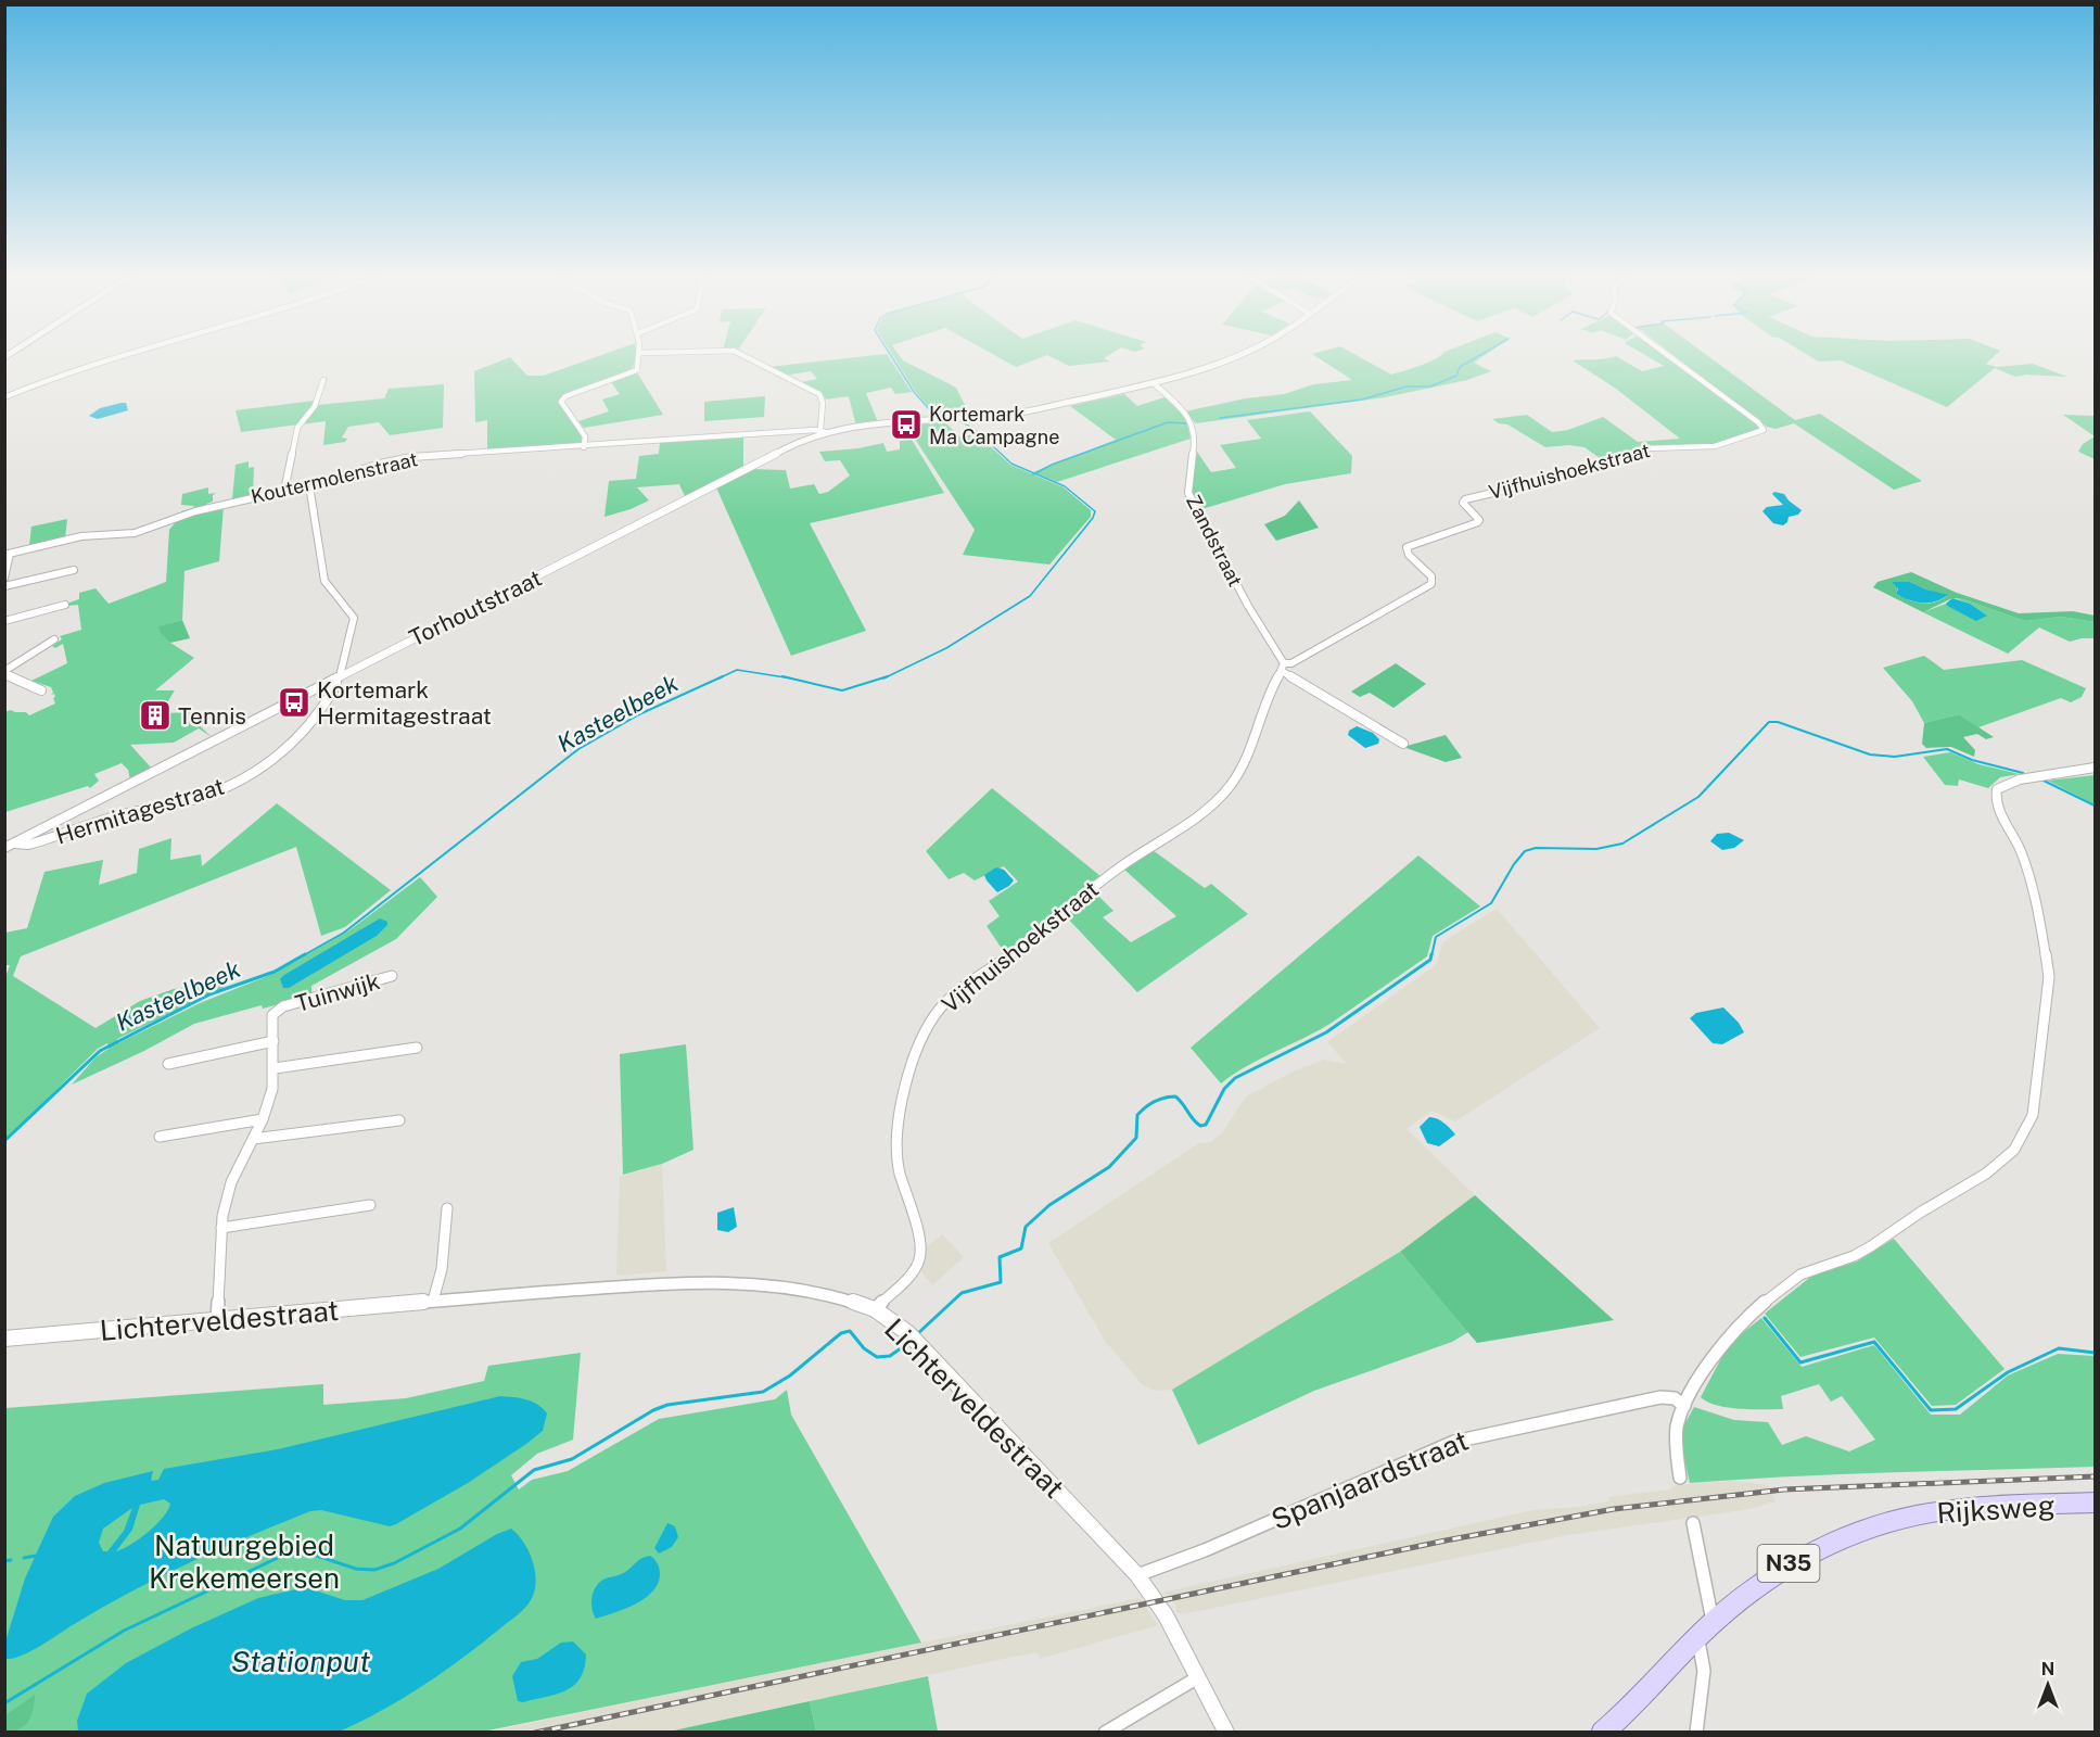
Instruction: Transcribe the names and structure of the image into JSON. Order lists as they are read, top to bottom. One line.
{"streets":{"main road":["Rijksweg","N35"],"street":["Vijfhuishoekstraat","Koutermolenstraat","Zandstraat","Torhoutstraat","Hermitagestraat","Tuinwijk","Lichterveldestraat","Spanjaardstraat"]},"crossings":[["Vijfhuishoekstraat","Zandstraat"],["Vijfhuishoekstraat","Lichterveldestraat"],["Koutermolenstraat","Torhoutstraat"],["Zandstraat","Torhoutstraat"],["Torhoutstraat","Hermitagestraat"],["Tuinwijk","Lichterveldestraat"],["Lichterveldestraat","Spanjaardstraat"],["Rijksweg","N35"]],"water":["Kasteelbeek","Stationput"],"parks":["Natuurgebied Krekemeersen"],"places":{"bus stop":["Kortemark Ma Campagne","Kortemark Hermitagestraat"],"building":["Tennis"]},"north":"top"}
